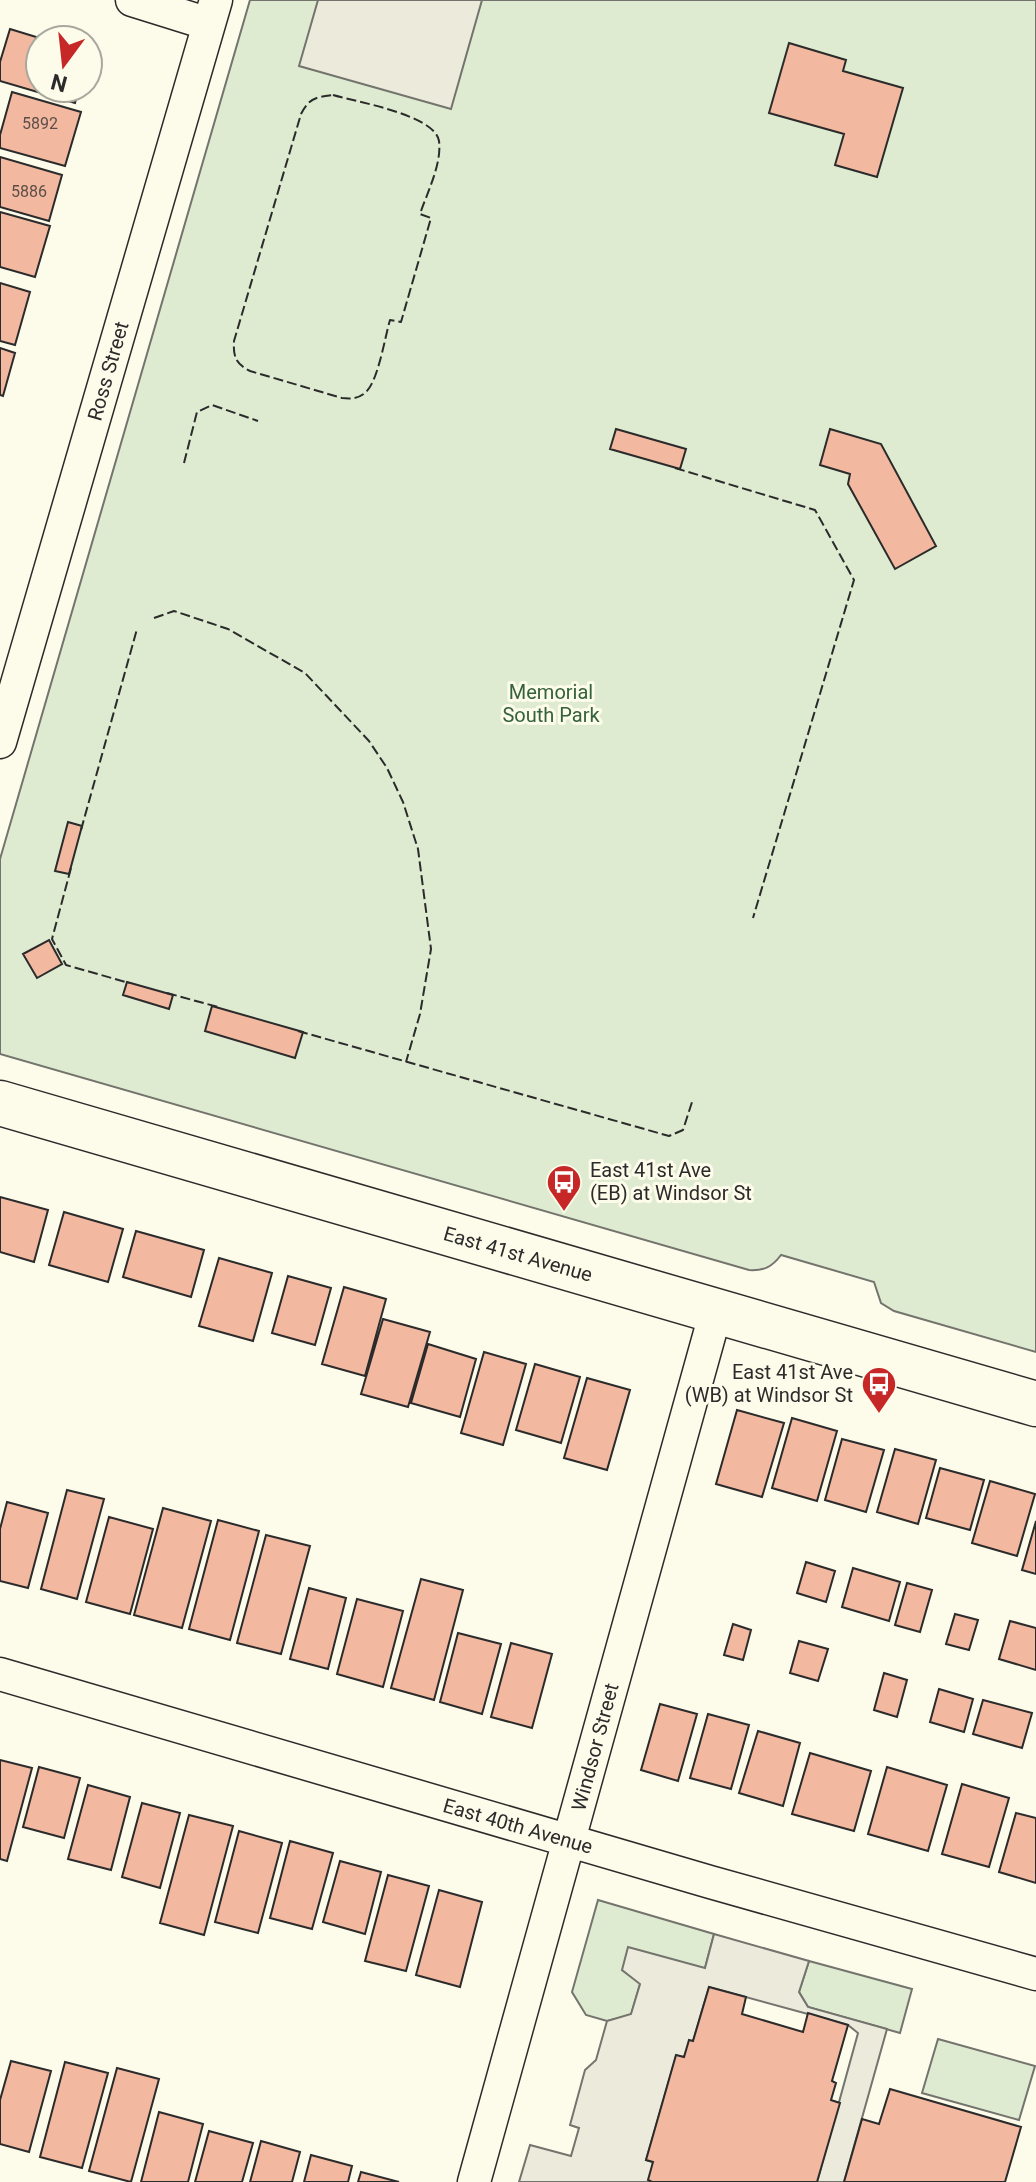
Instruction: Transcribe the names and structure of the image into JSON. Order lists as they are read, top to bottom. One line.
{"streets":{"main road":["East 41st Avenue"],"street":["Ross Street","Windsor Street","East 40th Avenue"]},"crossings":[["East 41st Avenue","Windsor Street"],["Windsor Street","East 40th Avenue"]],"parks":["Memorial South Park"],"places":{"bus stop":["East 41st Ave (EB) at Windsor St","East 41st Ave (WB) at Windsor St"]},"house_numbers":["5892","5886"],"north":"bottom"}
